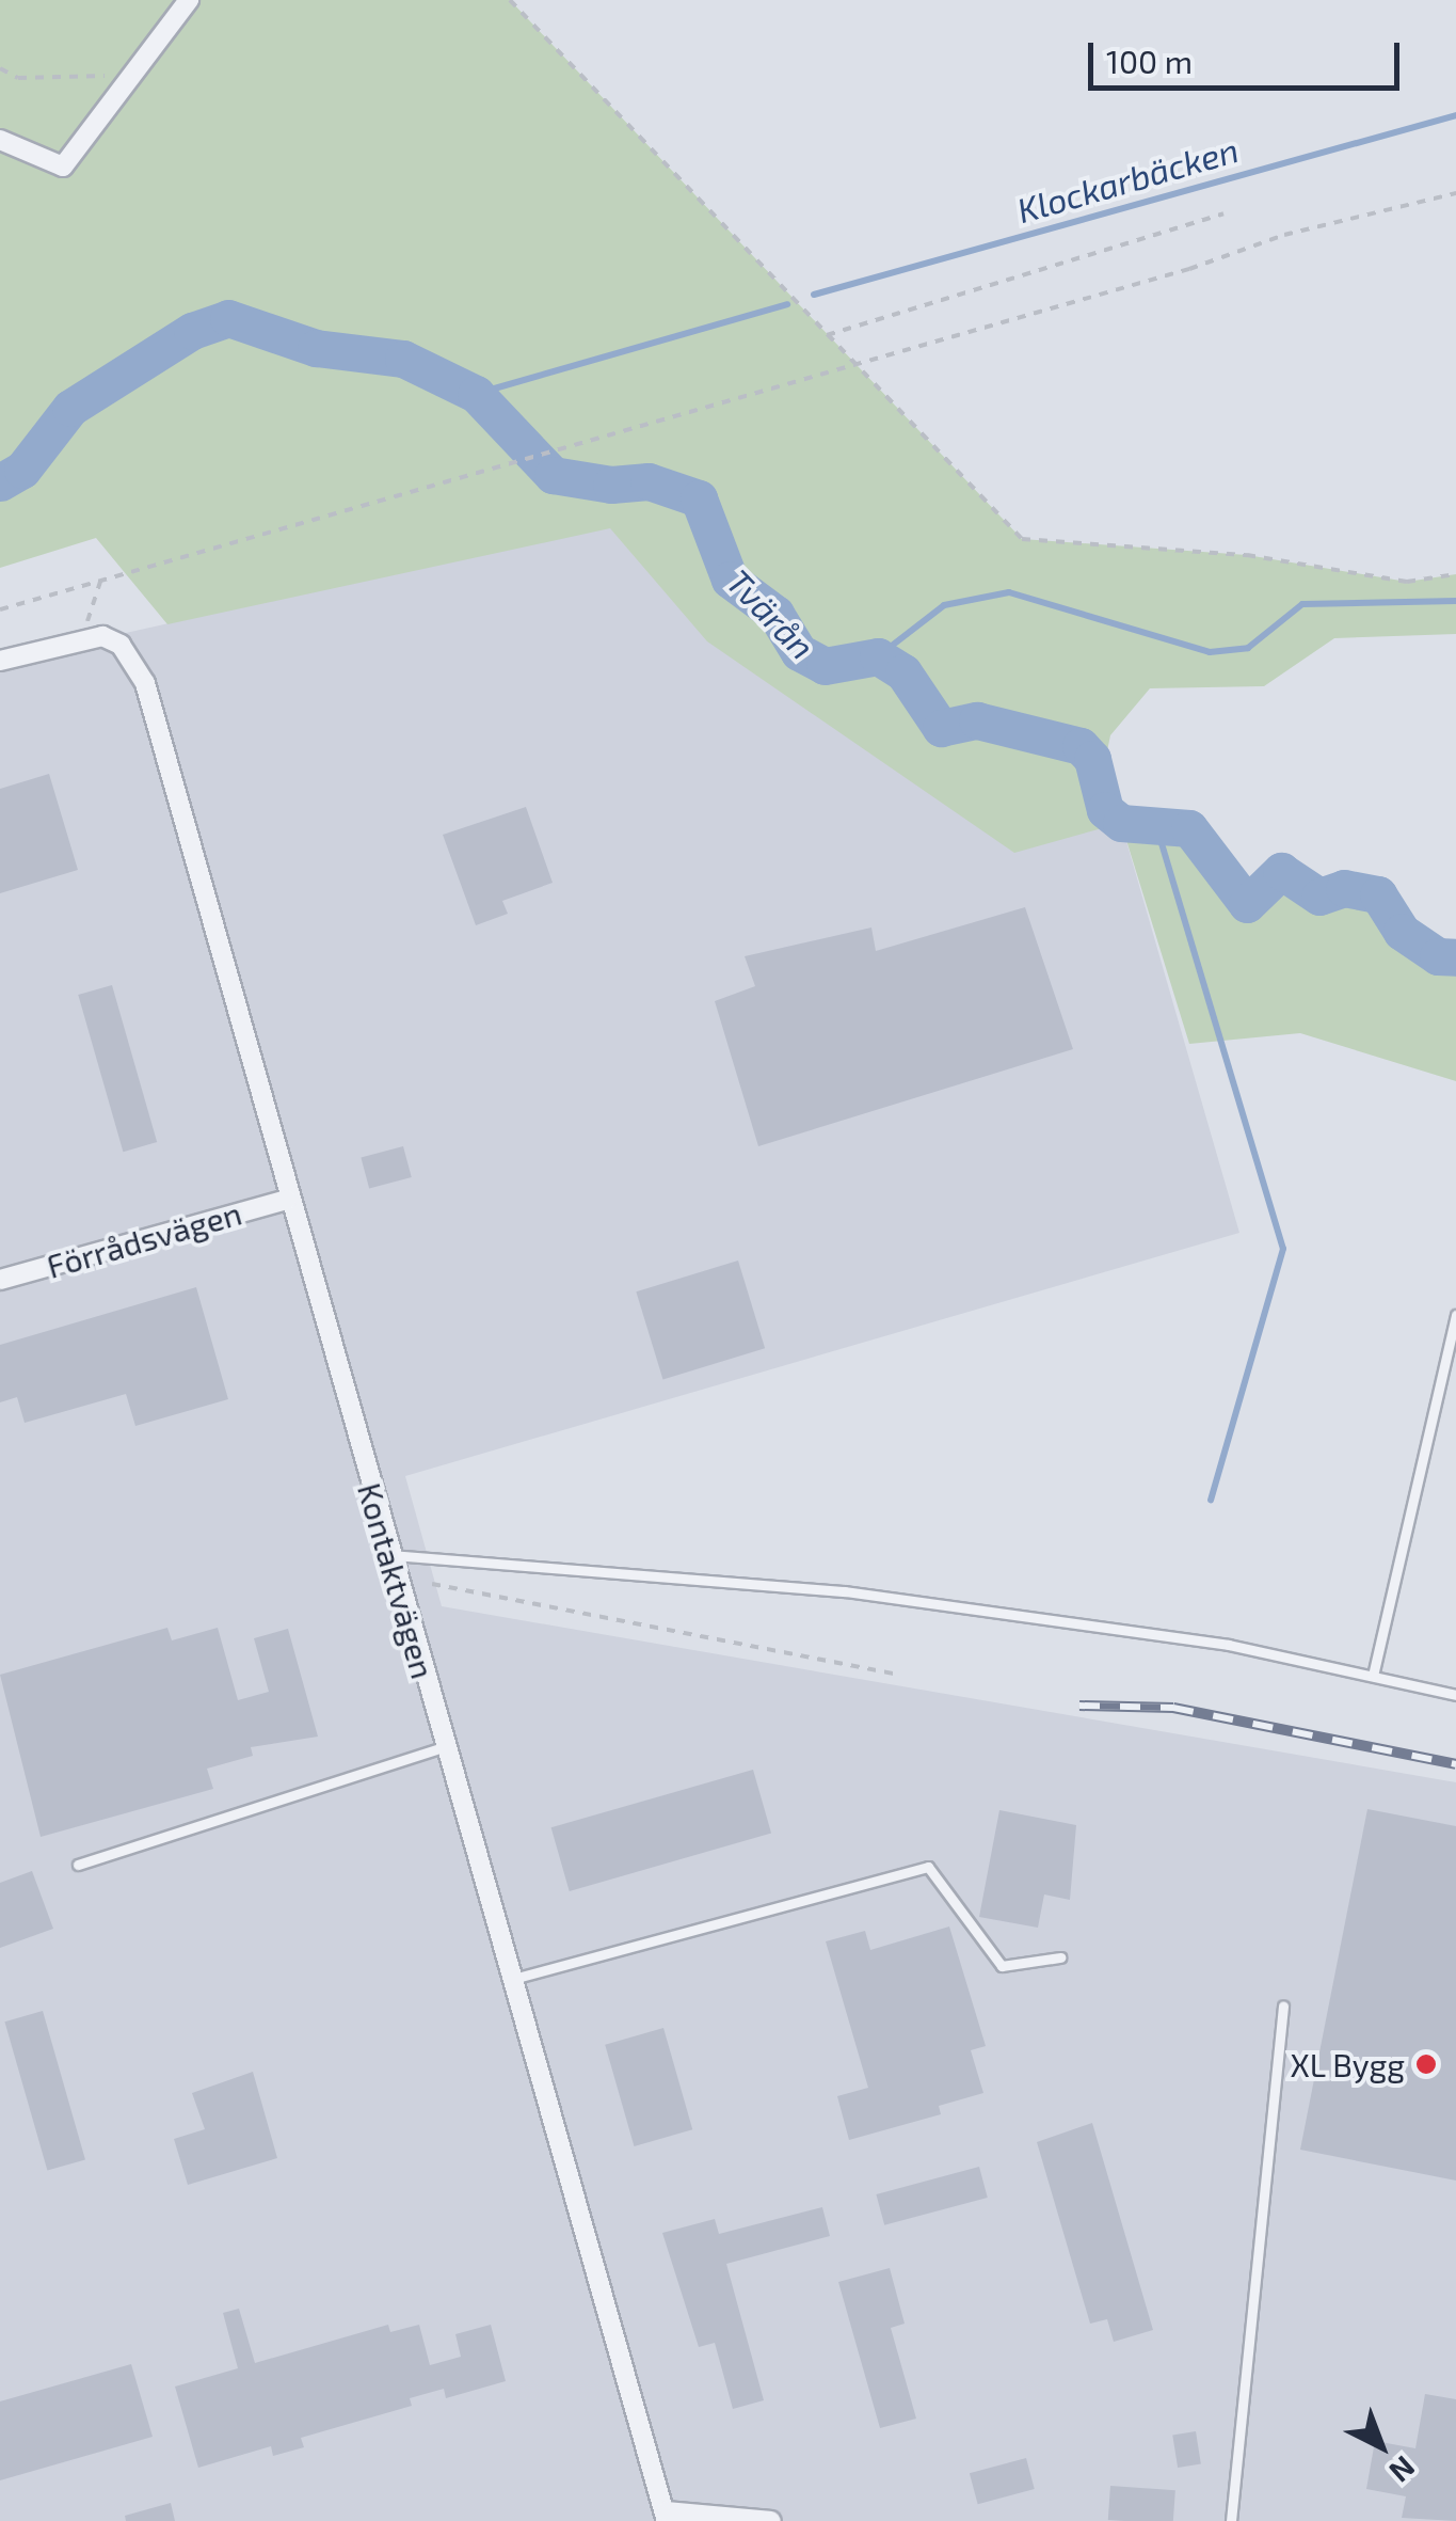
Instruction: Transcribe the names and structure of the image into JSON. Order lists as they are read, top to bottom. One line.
{"streets":{"street":["Förrådsvägen","Kontaktvägen"]},"crossings":[["Förrådsvägen","Kontaktvägen"]],"water":["Klockarbäcken","Tvärån"],"places":["XL Bygg"],"scale_bar":"100 m","north":"bottom right"}
